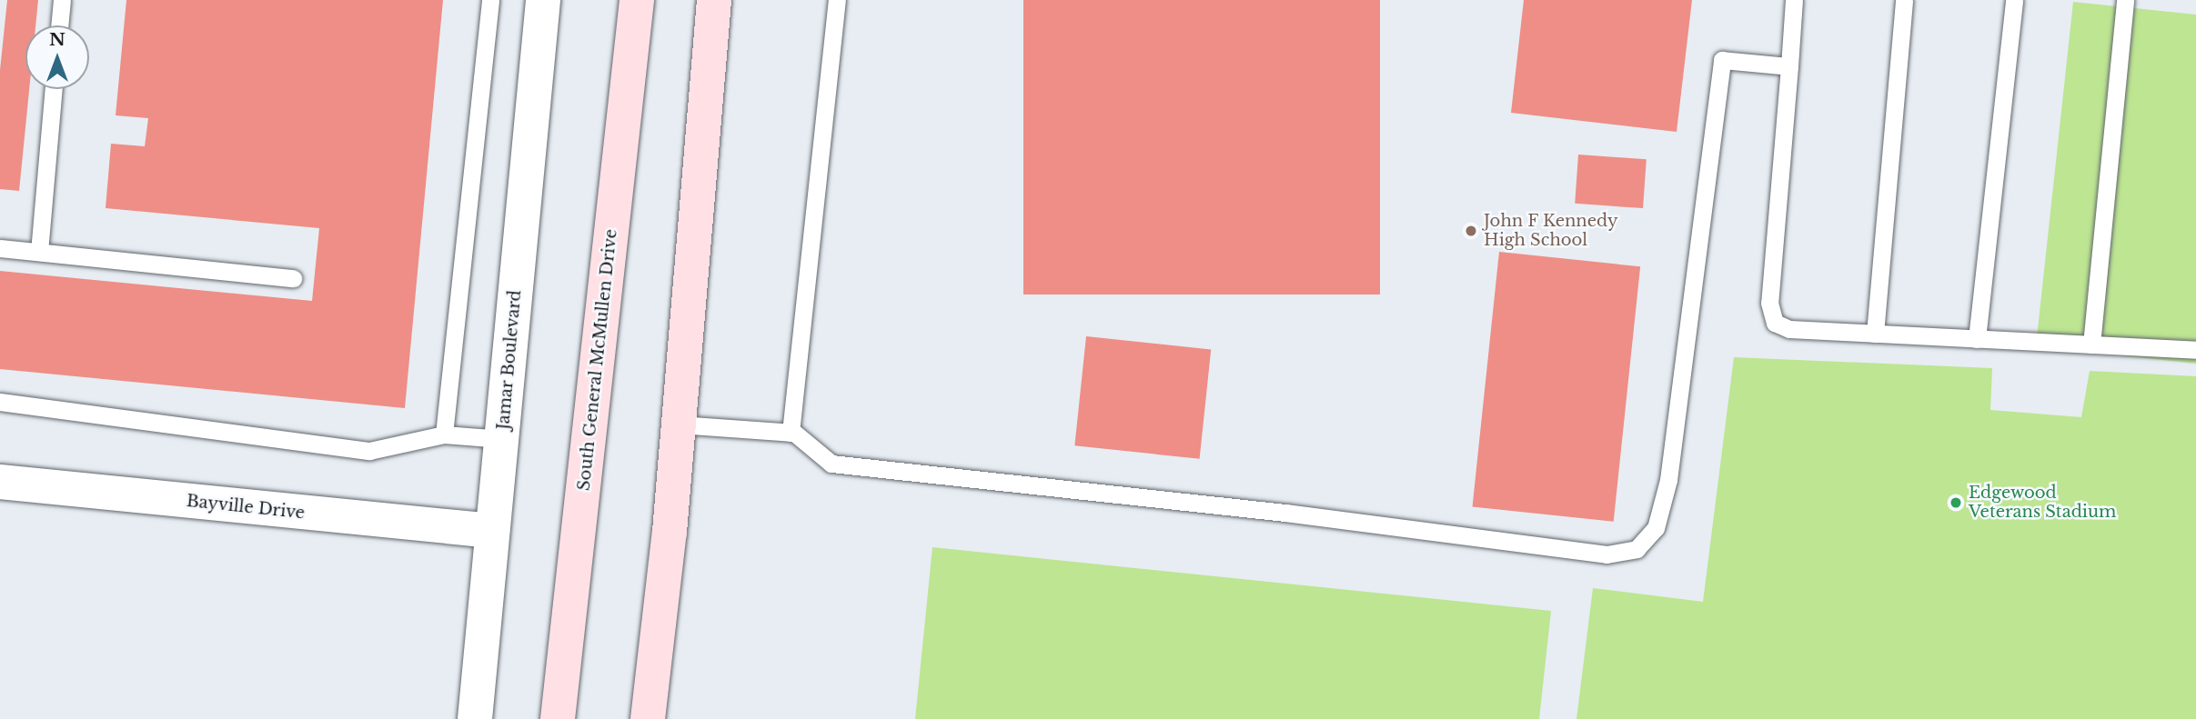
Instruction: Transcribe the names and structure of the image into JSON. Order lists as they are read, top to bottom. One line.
{"streets":{"main road":["South General McMullen Drive"],"street":["Jamar Boulevard","Bayville Drive"]},"crossings":[["Jamar Boulevard","Bayville Drive"]],"places":["John F Kennedy High School","Edgewood Veterans Stadium"],"north":"top"}
